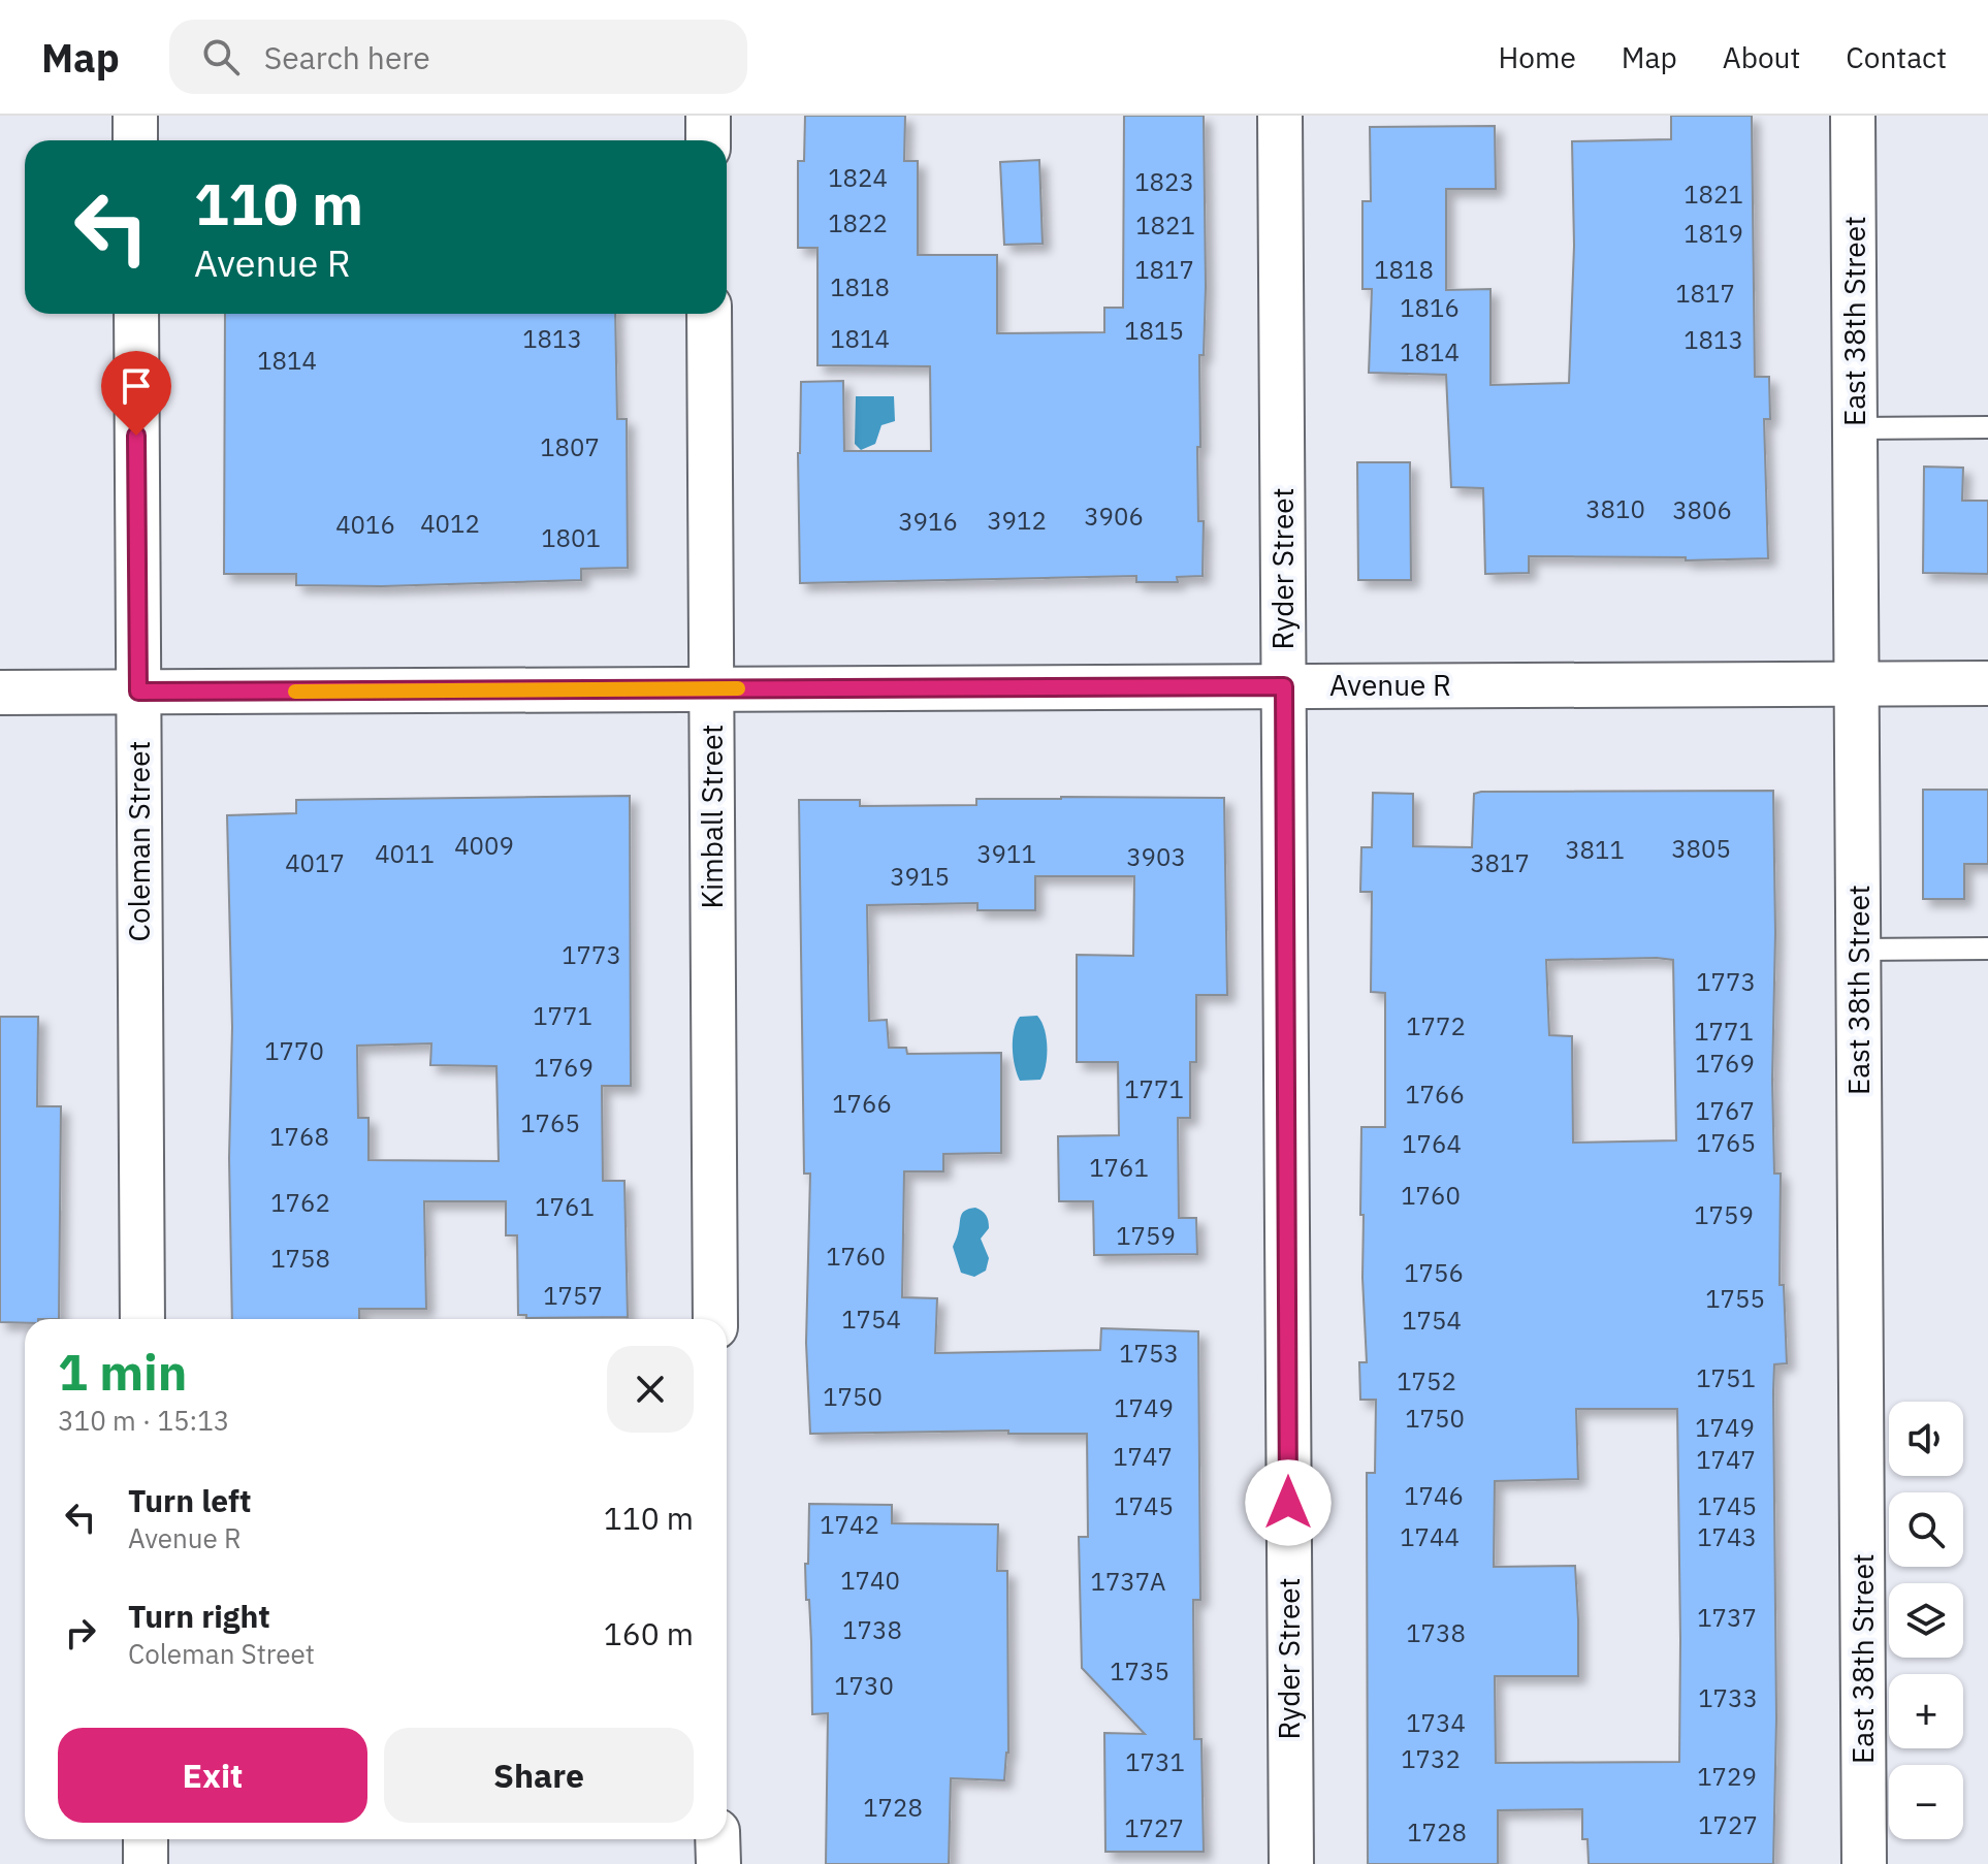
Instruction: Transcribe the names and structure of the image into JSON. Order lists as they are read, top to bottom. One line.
{"streets":{"street":["East 38th Street","Ryder Street","Avenue R","Kimball Street","Coleman Street"]},"crossings":[["East 38th Street","Avenue R"],["Ryder Street","Avenue R"],["Avenue R","Kimball Street"],["Avenue R","Coleman Street"]],"house_numbers":["1824","1823","1821","1822","1821","1819","1817","1818","1818","1817","1816","1815","1813","1814","1813","1814","1814","1807","3810","3806","3906","3912","3916","4012","4016","1801","4009","3805","3811","4011","3911","3903","4017","3817","3915","1773","1773","1771","1772","1771","1770","1769","1769","1771","1766","1766","1767","1765","1768","1765","1764","1761","1760","1762","1761","1759","1759","1760","1758","1756","1757","1755","1754","1754","1753","1751","1752","1750","1749","1750","1749","1747","1747","1746","1745","1745","1742","1744","1743","1740","1737A","1737","1738","1738","1735","1730","1733","1734","1732","1731","1729","1728","1727","1727","1728"],"page":{"header":"Map","search":"Search here","nav":["Home","Map","About","Contact"],"turn":["110 m","Avenue R"],"heading":["1 min","310 m · 15:13"],"map_buttons":["+","−"],"list":[{"name":"Turn left","note":"Avenue R","value":"110 m"},{"name":"Turn right","note":"Coleman Street","value":"160 m"}],"buttons":["Exit","Share"]}}
